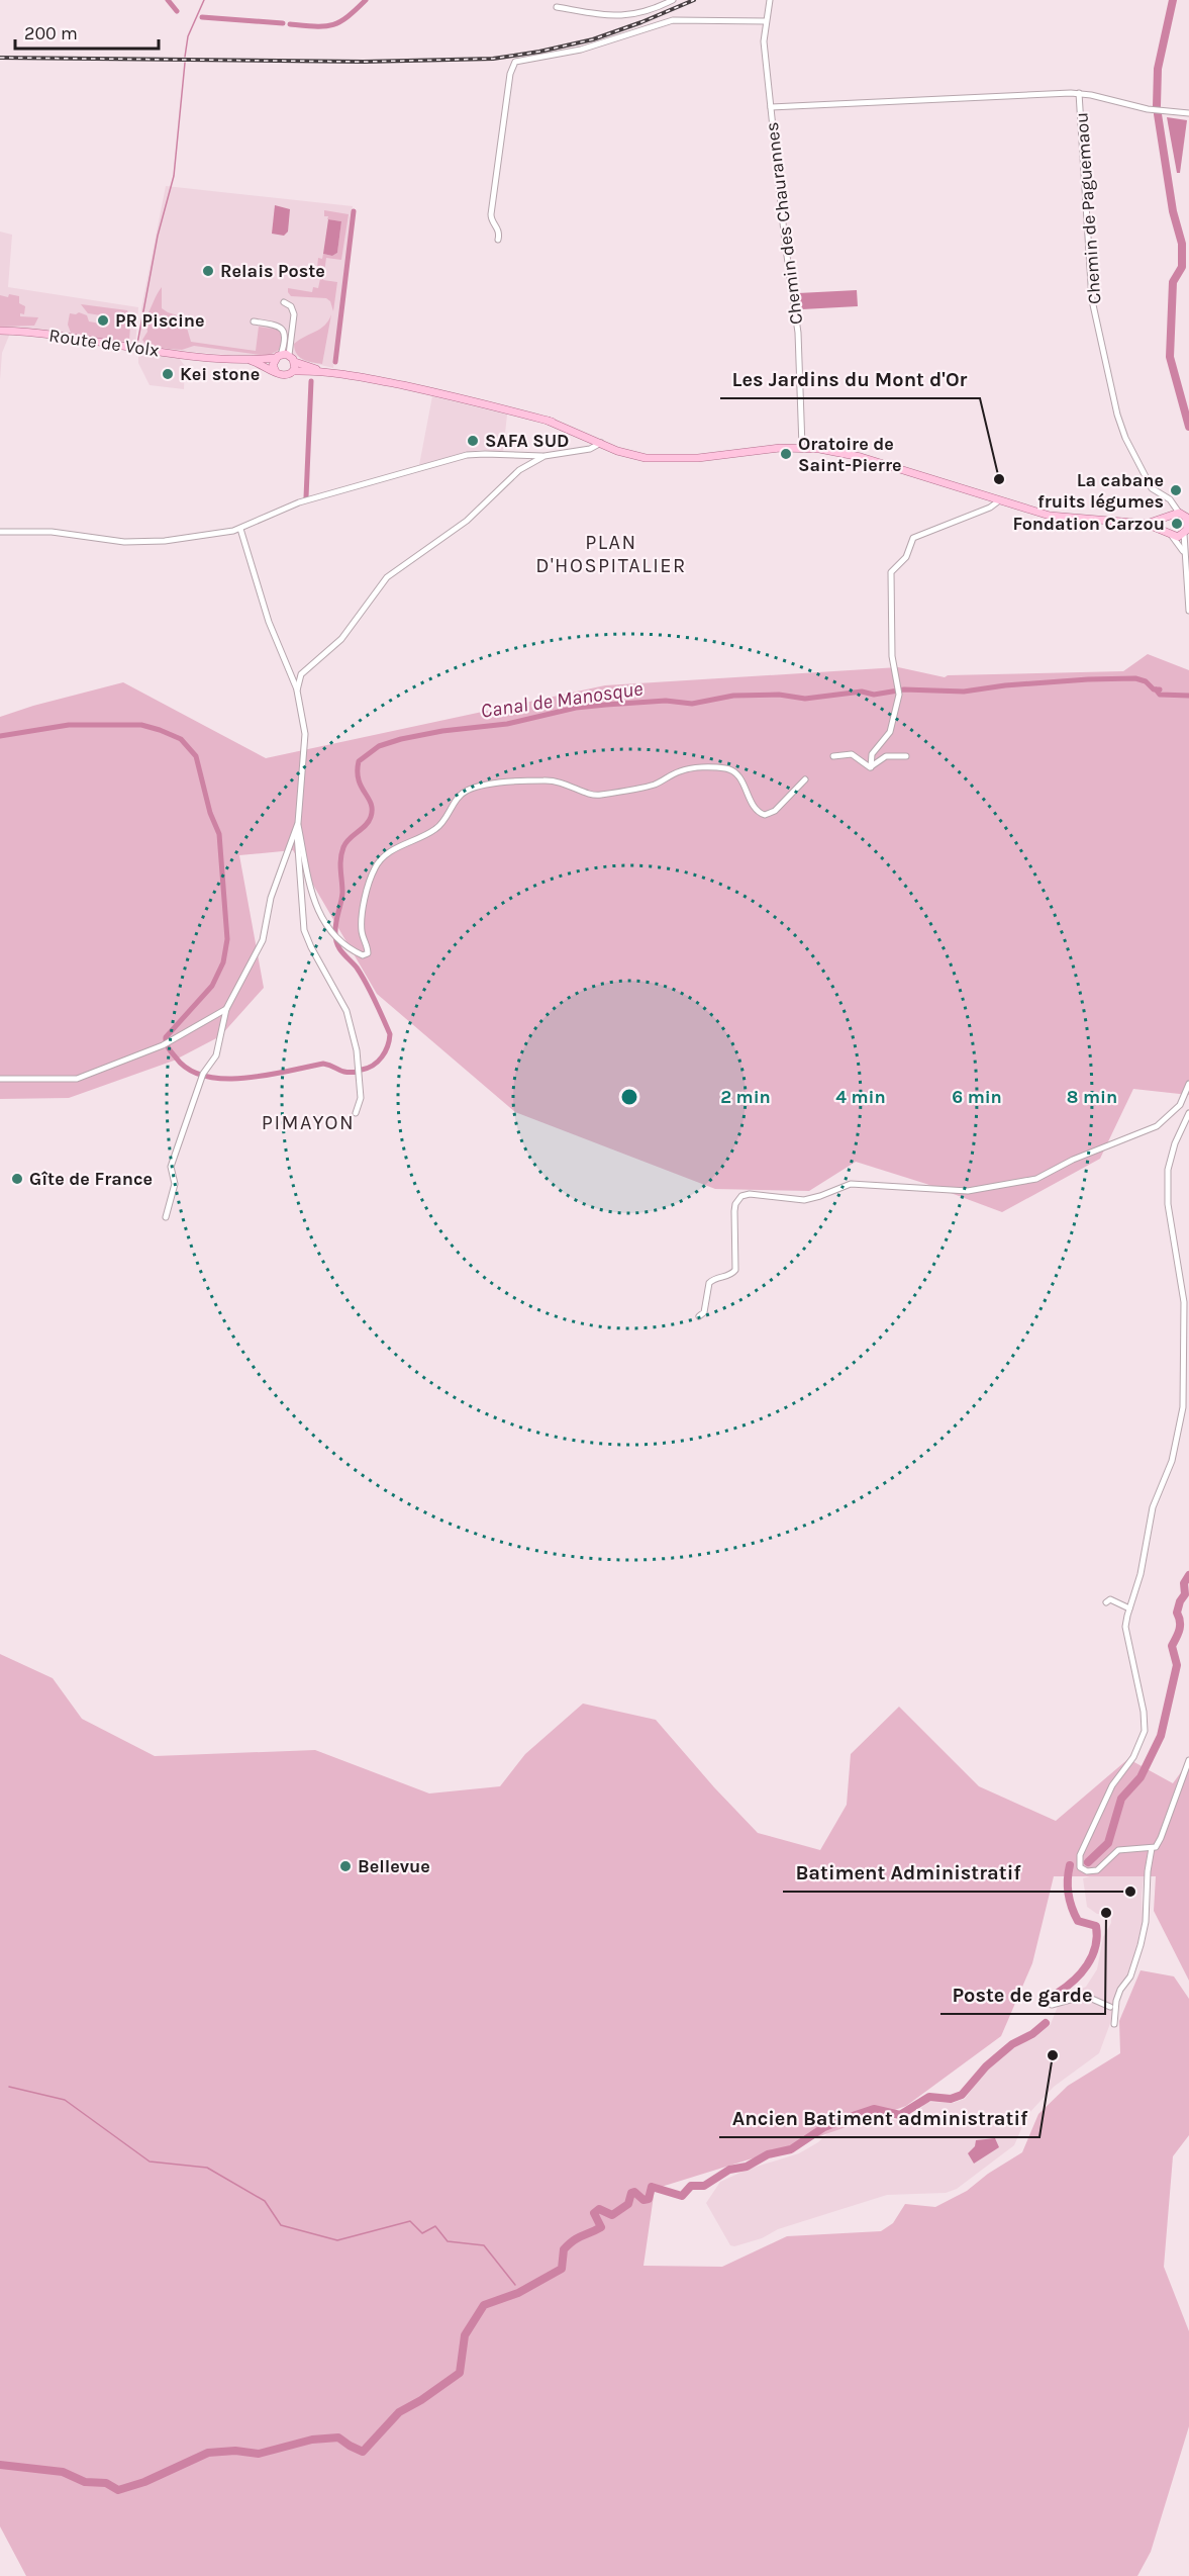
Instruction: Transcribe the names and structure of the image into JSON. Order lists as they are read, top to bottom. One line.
{"streets":{"main road":["Route de Volx"],"street":["Chemin de Paguemaou","Chemin des Chaurannes"]},"crossings":[["Chemin de Paguemaou","Chemin des Chaurannes"]],"districts":["PLAN D'HOSPITALIER","PIMAYON"],"water":["Canal de Manosque"],"places":["Relais Poste","PR Piscine","Kei stone","SAFA SUD","Oratoire de Saint-Pierre","Les Jardins du Mont d'Or","La cabane fruits légumes","Fondation Carzou","Gîte de France","Bellevue","Batiment Administratif","Poste de garde","Ancien Batiment administratif"],"scale_bar":"200 m","rings":["2 min","4 min","6 min","8 min"]}
